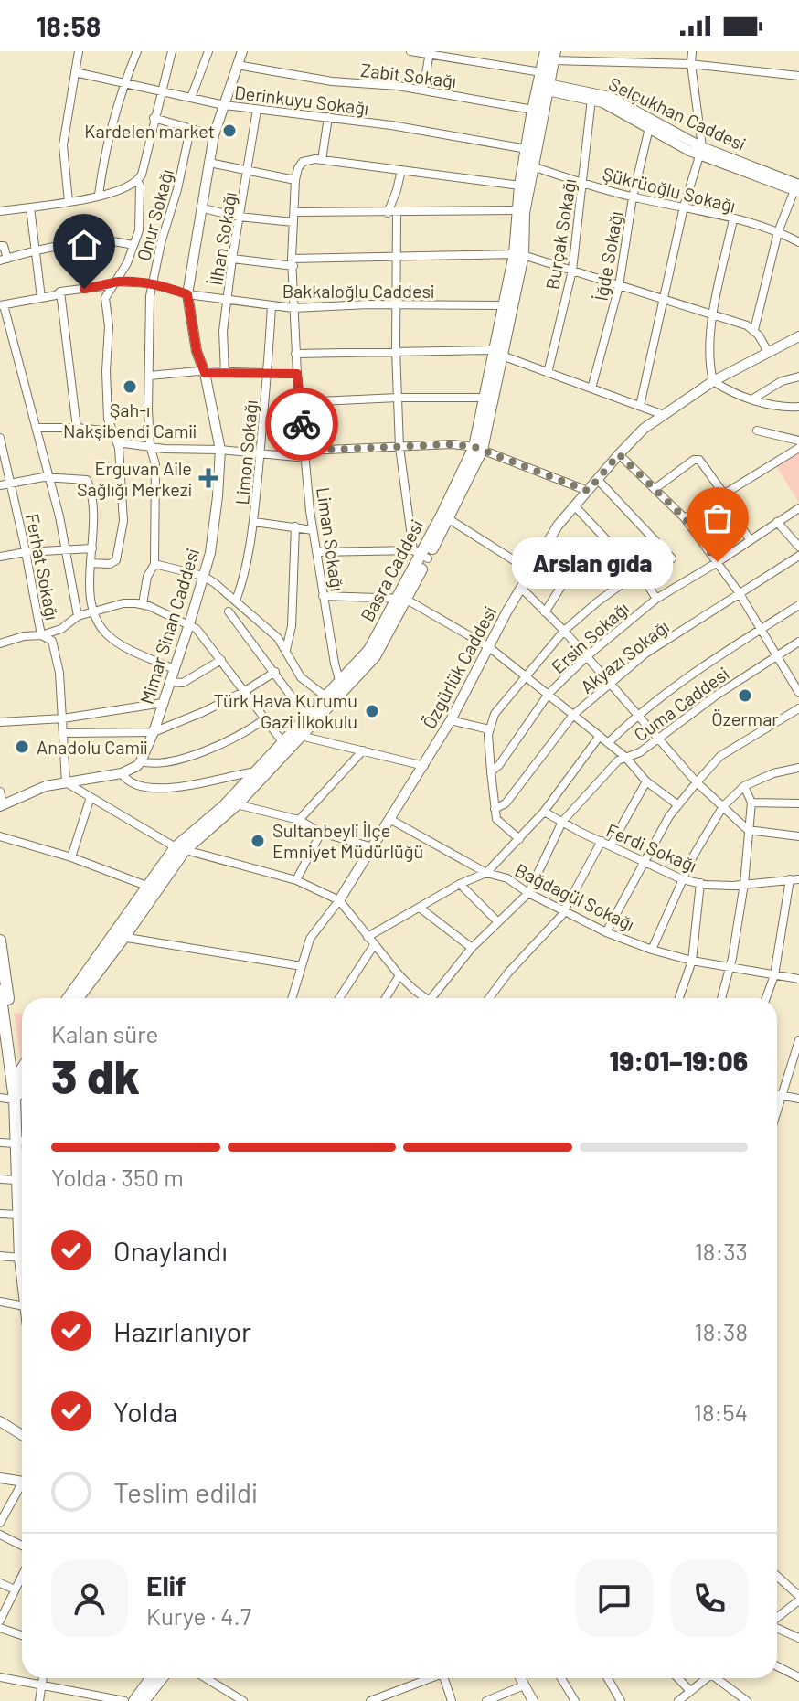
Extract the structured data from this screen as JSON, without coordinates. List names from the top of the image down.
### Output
{
  "streets": {
    "main road": ["Basra Caddesi"],
    "street": [
      "Zabit Sokağı",
      "Derinkuyu Sokağı",
      "Selçukhan Caddesi",
      "Şükrüoğlu Sokağı",
      "Onur Sokağı",
      "Burçak Sokağı",
      "İlhan Sokağı",
      "İğde Sokağı",
      "Bakkaloğlu Caddesi",
      "Limon Sokağı",
      "Liman Sokağı",
      "Ferhat Sokağı",
      "Mimar Sinan Caddesi",
      "Ersin Sokağı",
      "Akyazı Sokağı",
      "Özgürlük Caddesi",
      "Cuma Caddesi",
      "Ferdi Sokağı",
      "Bağdagül Sokağı"
    ]
  },
  "crossings": [
    ["Zabit Sokağı", "Basra Caddesi"],
    ["Zabit Sokağı", "Mimar Sinan Caddesi"],
    ["Derinkuyu Sokağı", "İlhan Sokağı"],
    ["Derinkuyu Sokağı", "Basra Caddesi"],
    ["Derinkuyu Sokağı", "Mimar Sinan Caddesi"],
    ["Selçukhan Caddesi", "Burçak Sokağı"],
    ["Selçukhan Caddesi", "İğde Sokağı"],
    ["Selçukhan Caddesi", "Basra Caddesi"],
    ["Şükrüoğlu Sokağı", "Burçak Sokağı"],
    ["Şükrüoğlu Sokağı", "İğde Sokağı"],
    ["Şükrüoğlu Sokağı", "Basra Caddesi"],
    ["Onur Sokağı", "Bakkaloğlu Caddesi"],
    ["İlhan Sokağı", "Bakkaloğlu Caddesi"],
    ["Bakkaloğlu Caddesi", "Limon Sokağı"],
    ["Bakkaloğlu Caddesi", "Liman Sokağı"],
    ["Bakkaloğlu Caddesi", "Basra Caddesi"],
    ["Bakkaloğlu Caddesi", "Mimar Sinan Caddesi"],
    ["Liman Sokağı", "Basra Caddesi"],
    ["Özgürlük Caddesi", "Bağdagül Sokağı"],
    ["Cuma Caddesi", "Ferdi Sokağı"],
    ["Cuma Caddesi", "Bağdagül Sokağı"]
  ],
  "places": {
    "other": [
      "Kardelen market",
      "Şah-ı Nakşibendi Camii",
      "Arslan gıda",
      "Özermar",
      "Türk Hava Kurumu Gazi İlkokulu",
      "Anadolu Camii",
      "Sultanbeyli İlçe Emniyet Müdürlüğü"
    ],
    "health": ["Erguvan Aile Sağlığı Merkezi"]
  },
  "page": {
    "status": "18:58",
    "bubble": "Arslan gıda",
    "heading": ["3 dk", "Kalan süre", "19:01–19:06"],
    "panel": ["Elif", "Kurye · 4.7"],
    "bar": "Yolda · 350 m",
    "list": [
      ["Onaylandı", "18:33"],
      ["Hazırlanıyor", "18:38"],
      ["Yolda", "18:54"],
      "Teslim edildi"
    ]
  }
}
